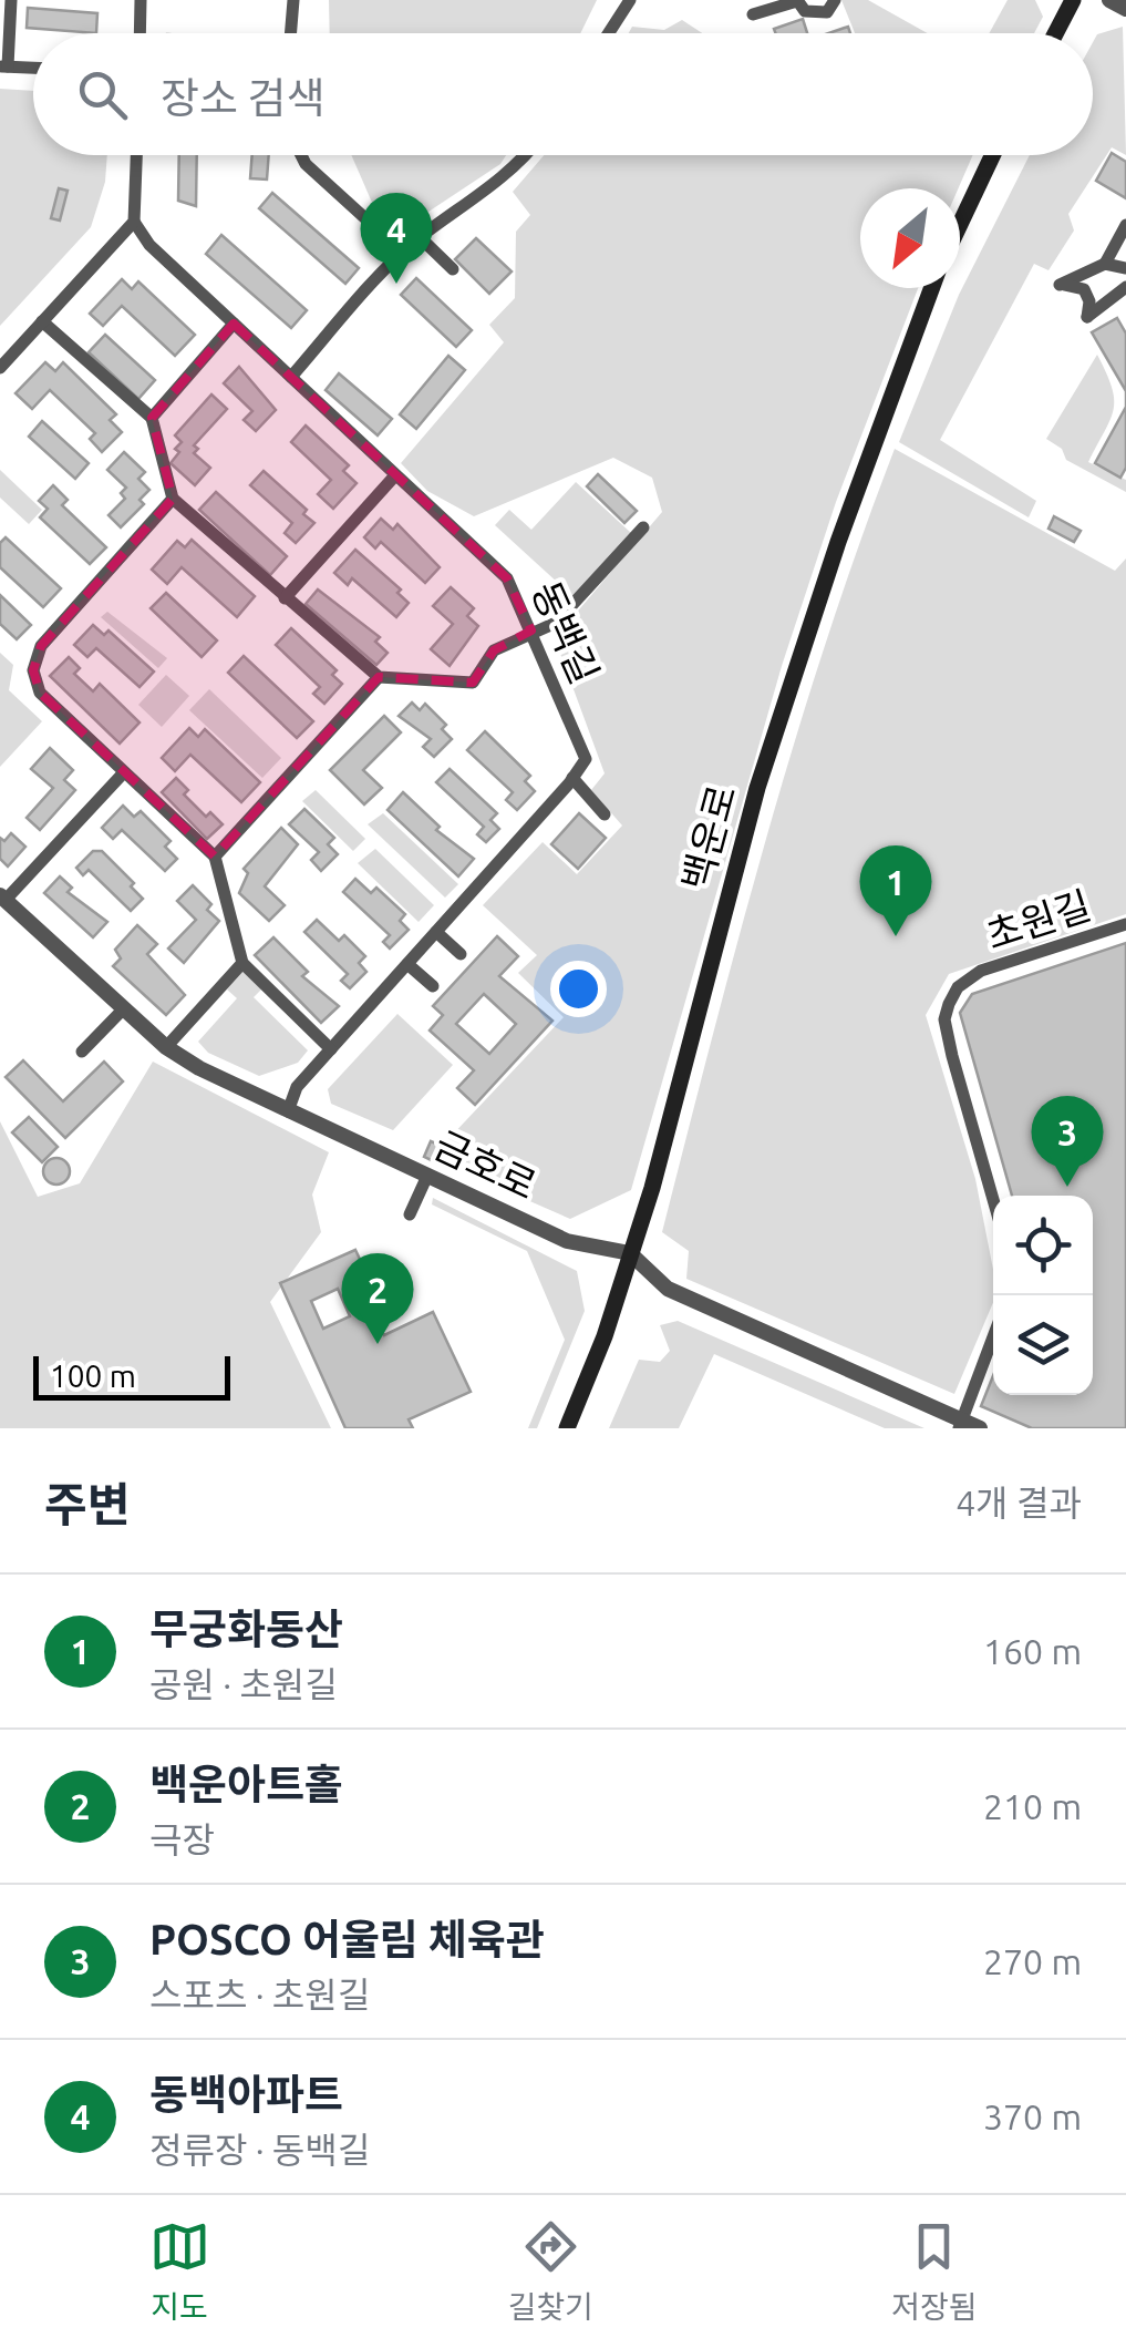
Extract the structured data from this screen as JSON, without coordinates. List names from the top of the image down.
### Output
{
  "streets": {
    "main road": ["백운로"],
    "street": ["동백길", "초원길", "금호로"]
  },
  "crossings": [
    ["백운로", "금호로"]
  ],
  "scale_bar": "100 m",
  "north": "bottom left",
  "page": {
    "search": "장소 검색",
    "pins": [
      "4",
      "1",
      "3",
      "2"
    ],
    "scale": "100 m",
    "heading": ["주변", "4개 결과"],
    "list": [
      {
        "mark": "1",
        "name": "무궁화동산",
        "note": "공원 · 초원길",
        "value": "160 m"
      },
      {
        "mark": "2",
        "name": "백운아트홀",
        "note": "극장",
        "value": "210 m"
      },
      {
        "mark": "3",
        "name": "POSCO 어울림 체육관",
        "note": "스포츠 · 초원길",
        "value": "270 m"
      },
      {
        "mark": "4",
        "name": "동백아파트",
        "note": "정류장 · 동백길",
        "value": "370 m"
      }
    ],
    "nav": ["지도", "길찾기", "저장됨"]
  }
}
